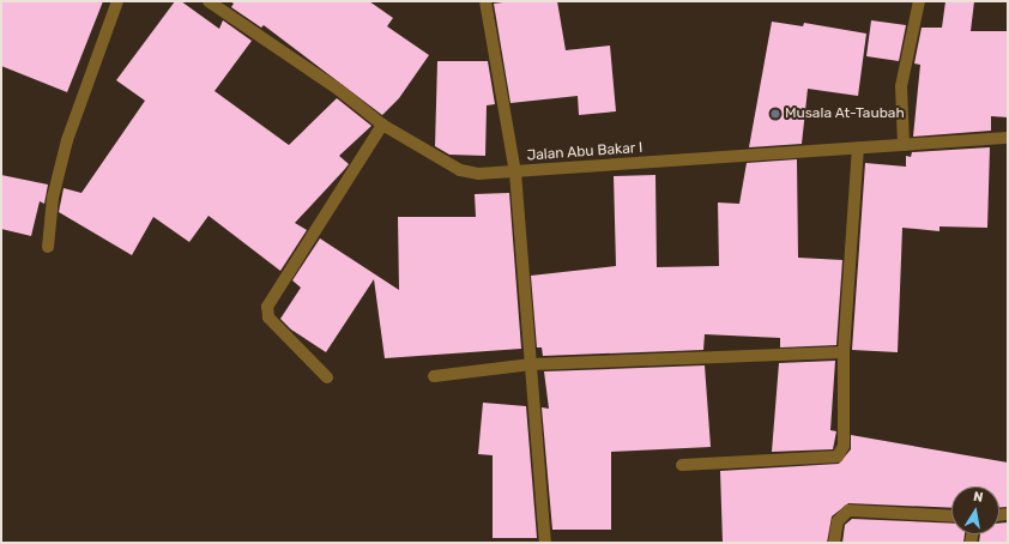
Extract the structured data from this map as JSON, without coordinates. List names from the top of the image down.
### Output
{
  "streets": {
    "street": ["Jalan Abu Bakar I"]
  },
  "places": ["Musala At-Taubah"],
  "north": "top"
}
